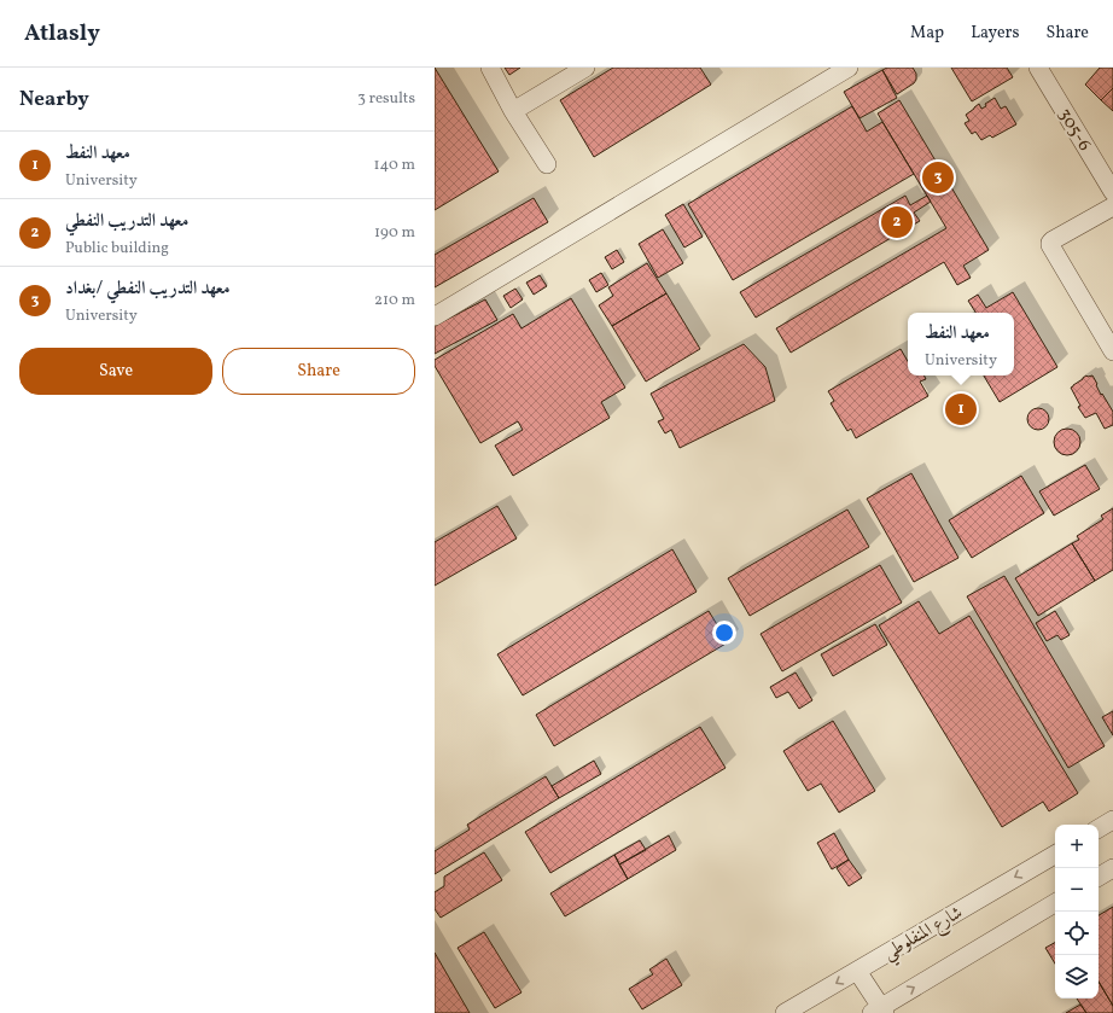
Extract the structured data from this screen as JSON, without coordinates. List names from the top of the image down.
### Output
{
  "streets": {
    "street": ["305-6", "شارع المنفلوطي"]
  },
  "page": {
    "header": "Atlasly",
    "nav": ["Map", "Layers", "Share"],
    "heading": ["Nearby", "3 results"],
    "list": [
      {
        "mark": "1",
        "name": "معهد النفط",
        "note": "University",
        "value": "140 m"
      },
      {
        "mark": "2",
        "name": "معهد التدريب النفطي",
        "note": "Public building",
        "value": "190 m"
      },
      {
        "mark": "3",
        "name": "معهد التدريب النفطي /بغداد",
        "note": "University",
        "value": "210 m"
      }
    ],
    "pins": ["3", "2", "1"],
    "popup": ["معهد النفط", "University"],
    "buttons": ["Save", "Share"],
    "map_buttons": ["+", "−"]
  }
}
